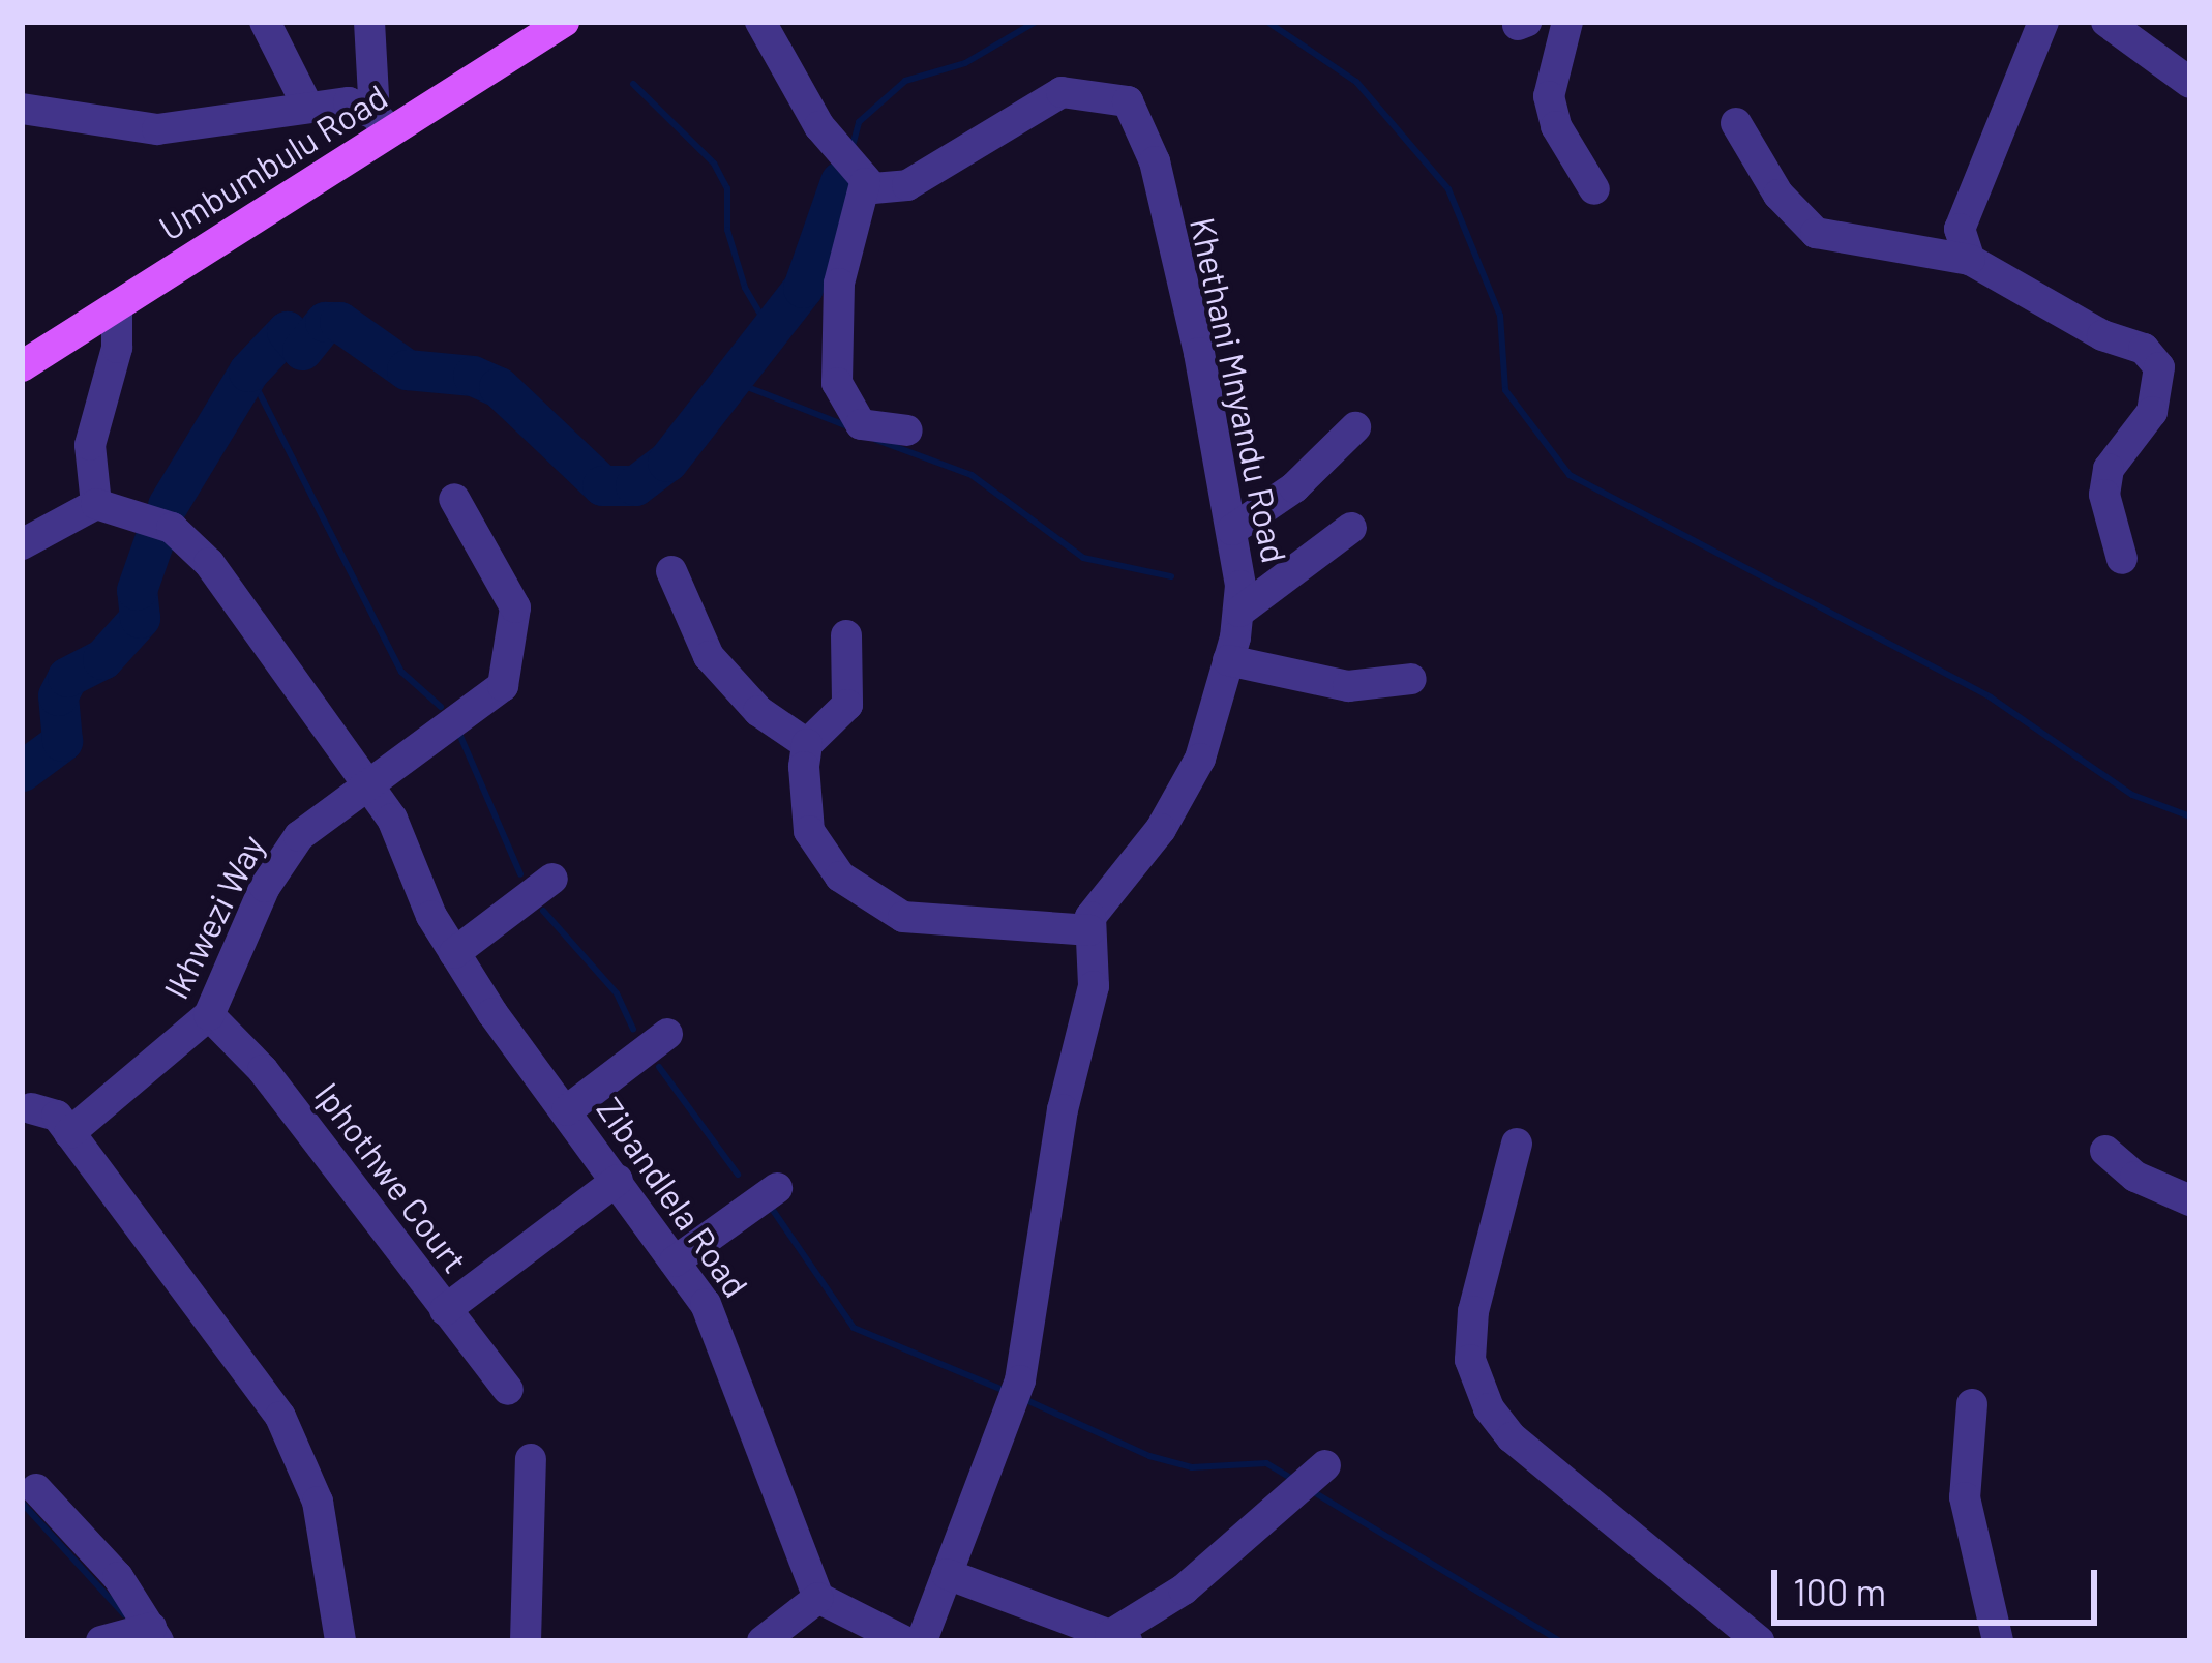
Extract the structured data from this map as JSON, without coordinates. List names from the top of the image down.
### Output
{
  "streets": {
    "main road": ["Umbumbulu Road"],
    "street": [
      "Khethani Mnyandu Road",
      "Ikhwezi Way",
      "Iphothwe Court",
      "Zibandlela Road"
    ]
  },
  "crossings": [
    ["Ikhwezi Way", "Iphothwe Court"],
    ["Ikhwezi Way", "Zibandlela Road"]
  ],
  "scale_bar": "100 m"
}
